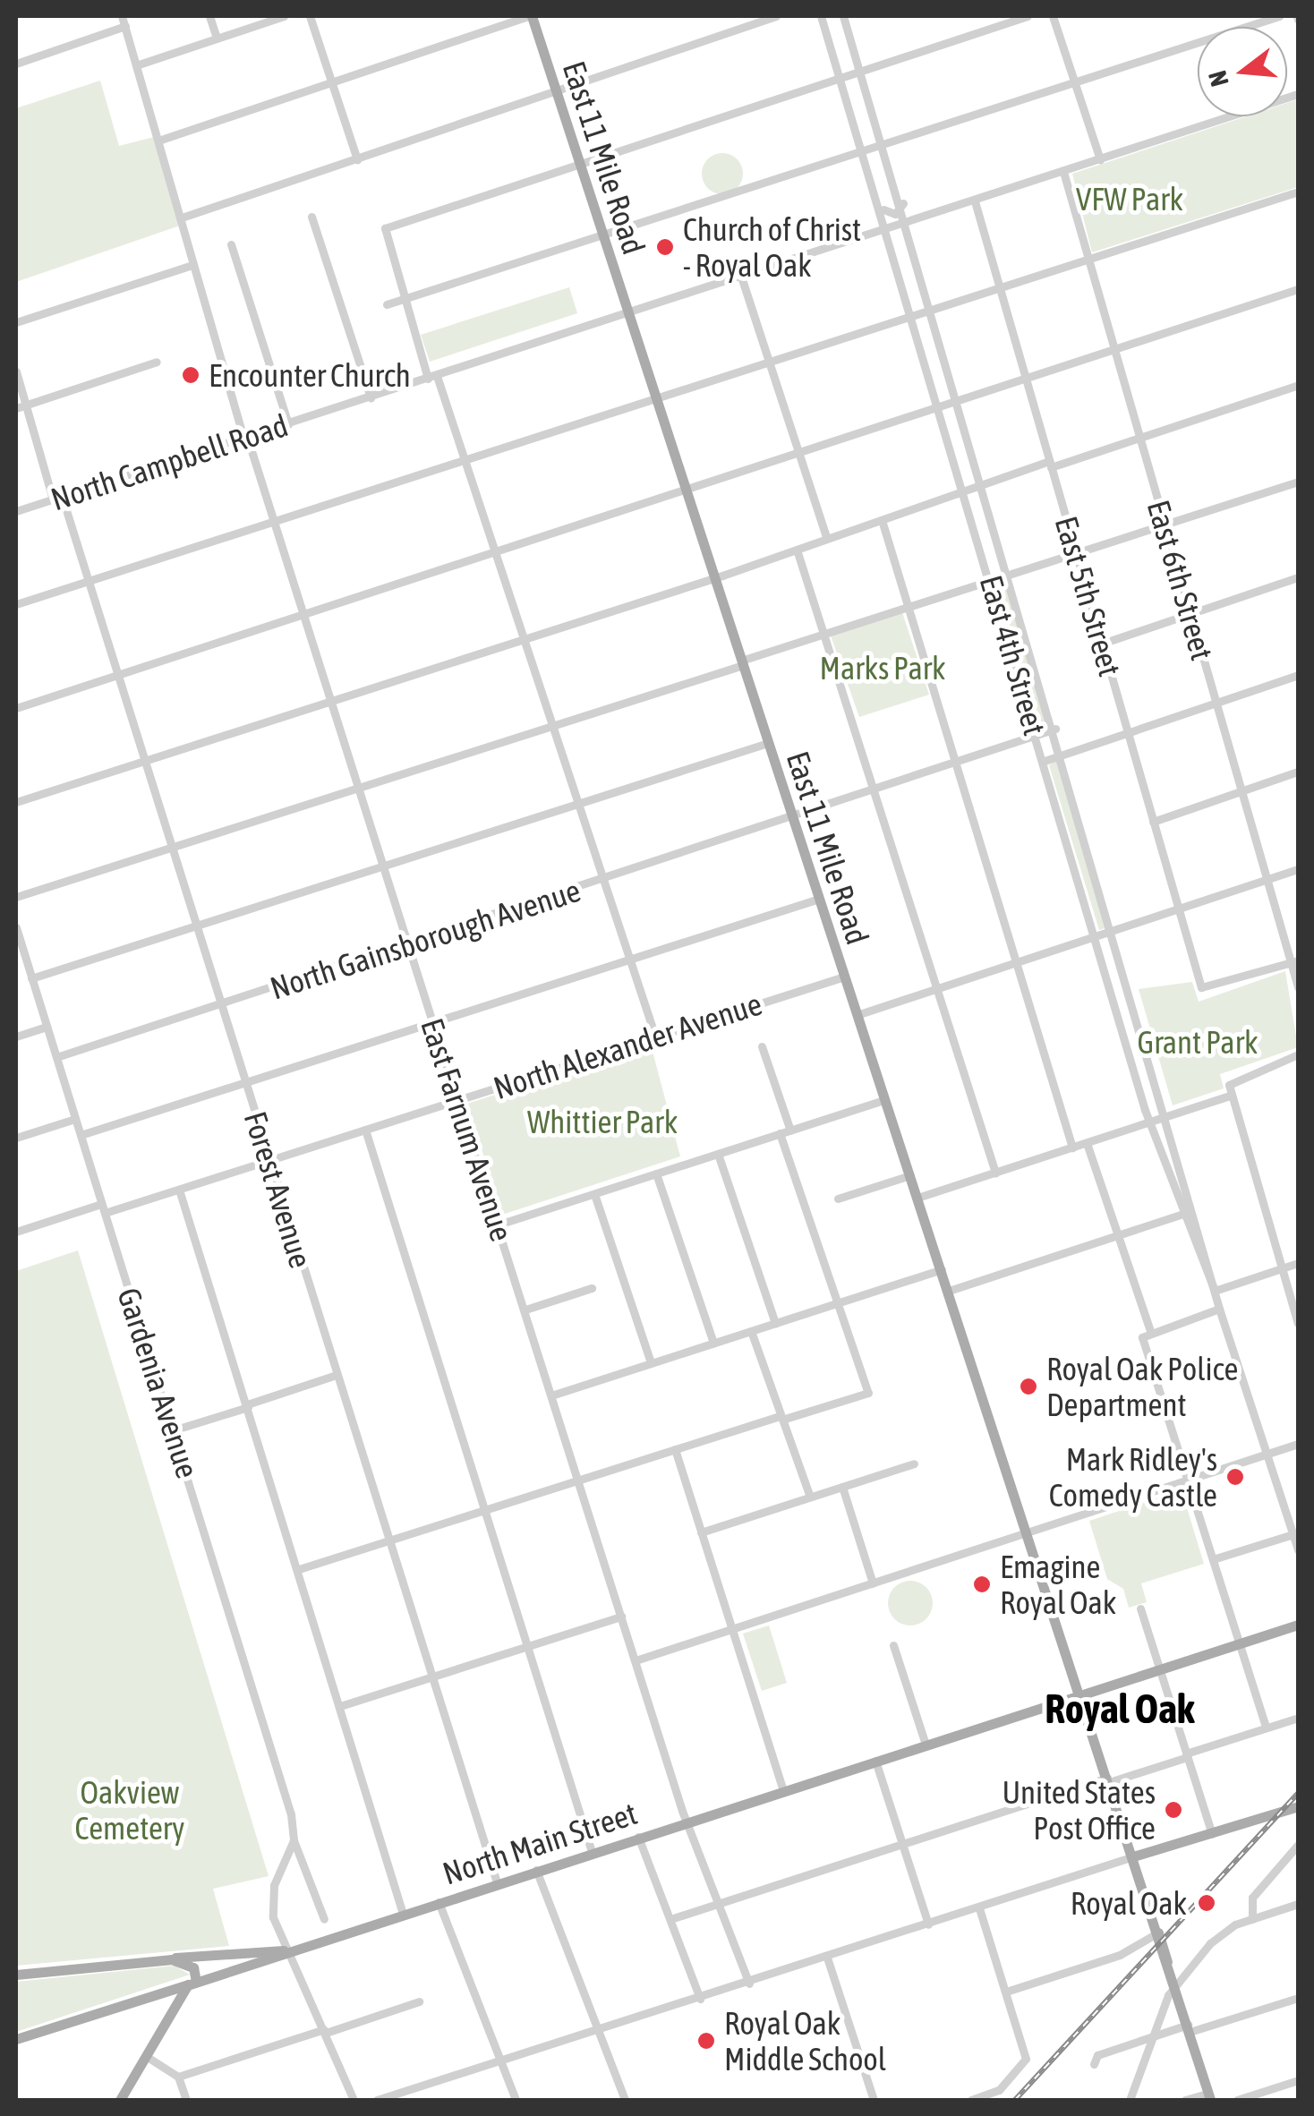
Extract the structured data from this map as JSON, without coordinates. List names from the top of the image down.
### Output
{
  "streets": {
    "main road": ["East 11 Mile Road", "North Main Street"],
    "street": [
      "North Campbell Road",
      "East 6th Street",
      "East 5th Street",
      "East 4th Street",
      "North Gainsborough Avenue",
      "North Alexander Avenue",
      "East Farnum Avenue",
      "Forest Avenue",
      "Gardenia Avenue"
    ]
  },
  "crossings": [
    ["East 11 Mile Road", "North Campbell Road"],
    ["East 11 Mile Road", "North Gainsborough Avenue"],
    ["East 11 Mile Road", "North Alexander Avenue"],
    ["East 11 Mile Road", "North Main Street"],
    ["North Campbell Road", "East 6th Street"],
    ["North Campbell Road", "East 5th Street"],
    ["North Campbell Road", "East 4th Street"],
    ["North Campbell Road", "East Farnum Avenue"],
    ["North Campbell Road", "Forest Avenue"],
    ["East 6th Street", "East 5th Street"],
    ["East 4th Street", "North Gainsborough Avenue"],
    ["North Gainsborough Avenue", "East Farnum Avenue"],
    ["North Gainsborough Avenue", "Forest Avenue"],
    ["North Gainsborough Avenue", "Gardenia Avenue"],
    ["North Alexander Avenue", "East Farnum Avenue"],
    ["North Alexander Avenue", "Forest Avenue"],
    ["North Alexander Avenue", "Gardenia Avenue"],
    ["East Farnum Avenue", "North Main Street"],
    ["Forest Avenue", "North Main Street"]
  ],
  "districts": ["Royal Oak"],
  "parks": [
    "VFW Park",
    "Marks Park",
    "Grant Park",
    "Whittier Park",
    "Oakview Cemetery"
  ],
  "places": [
    "Church of Christ - Royal Oak",
    "Encounter Church",
    "Royal Oak Police Department",
    "Mark Ridley's Comedy Castle",
    "Emagine Royal Oak",
    "United States Post Office",
    "Royal Oak",
    "Royal Oak Middle School"
  ],
  "north": "left"
}
